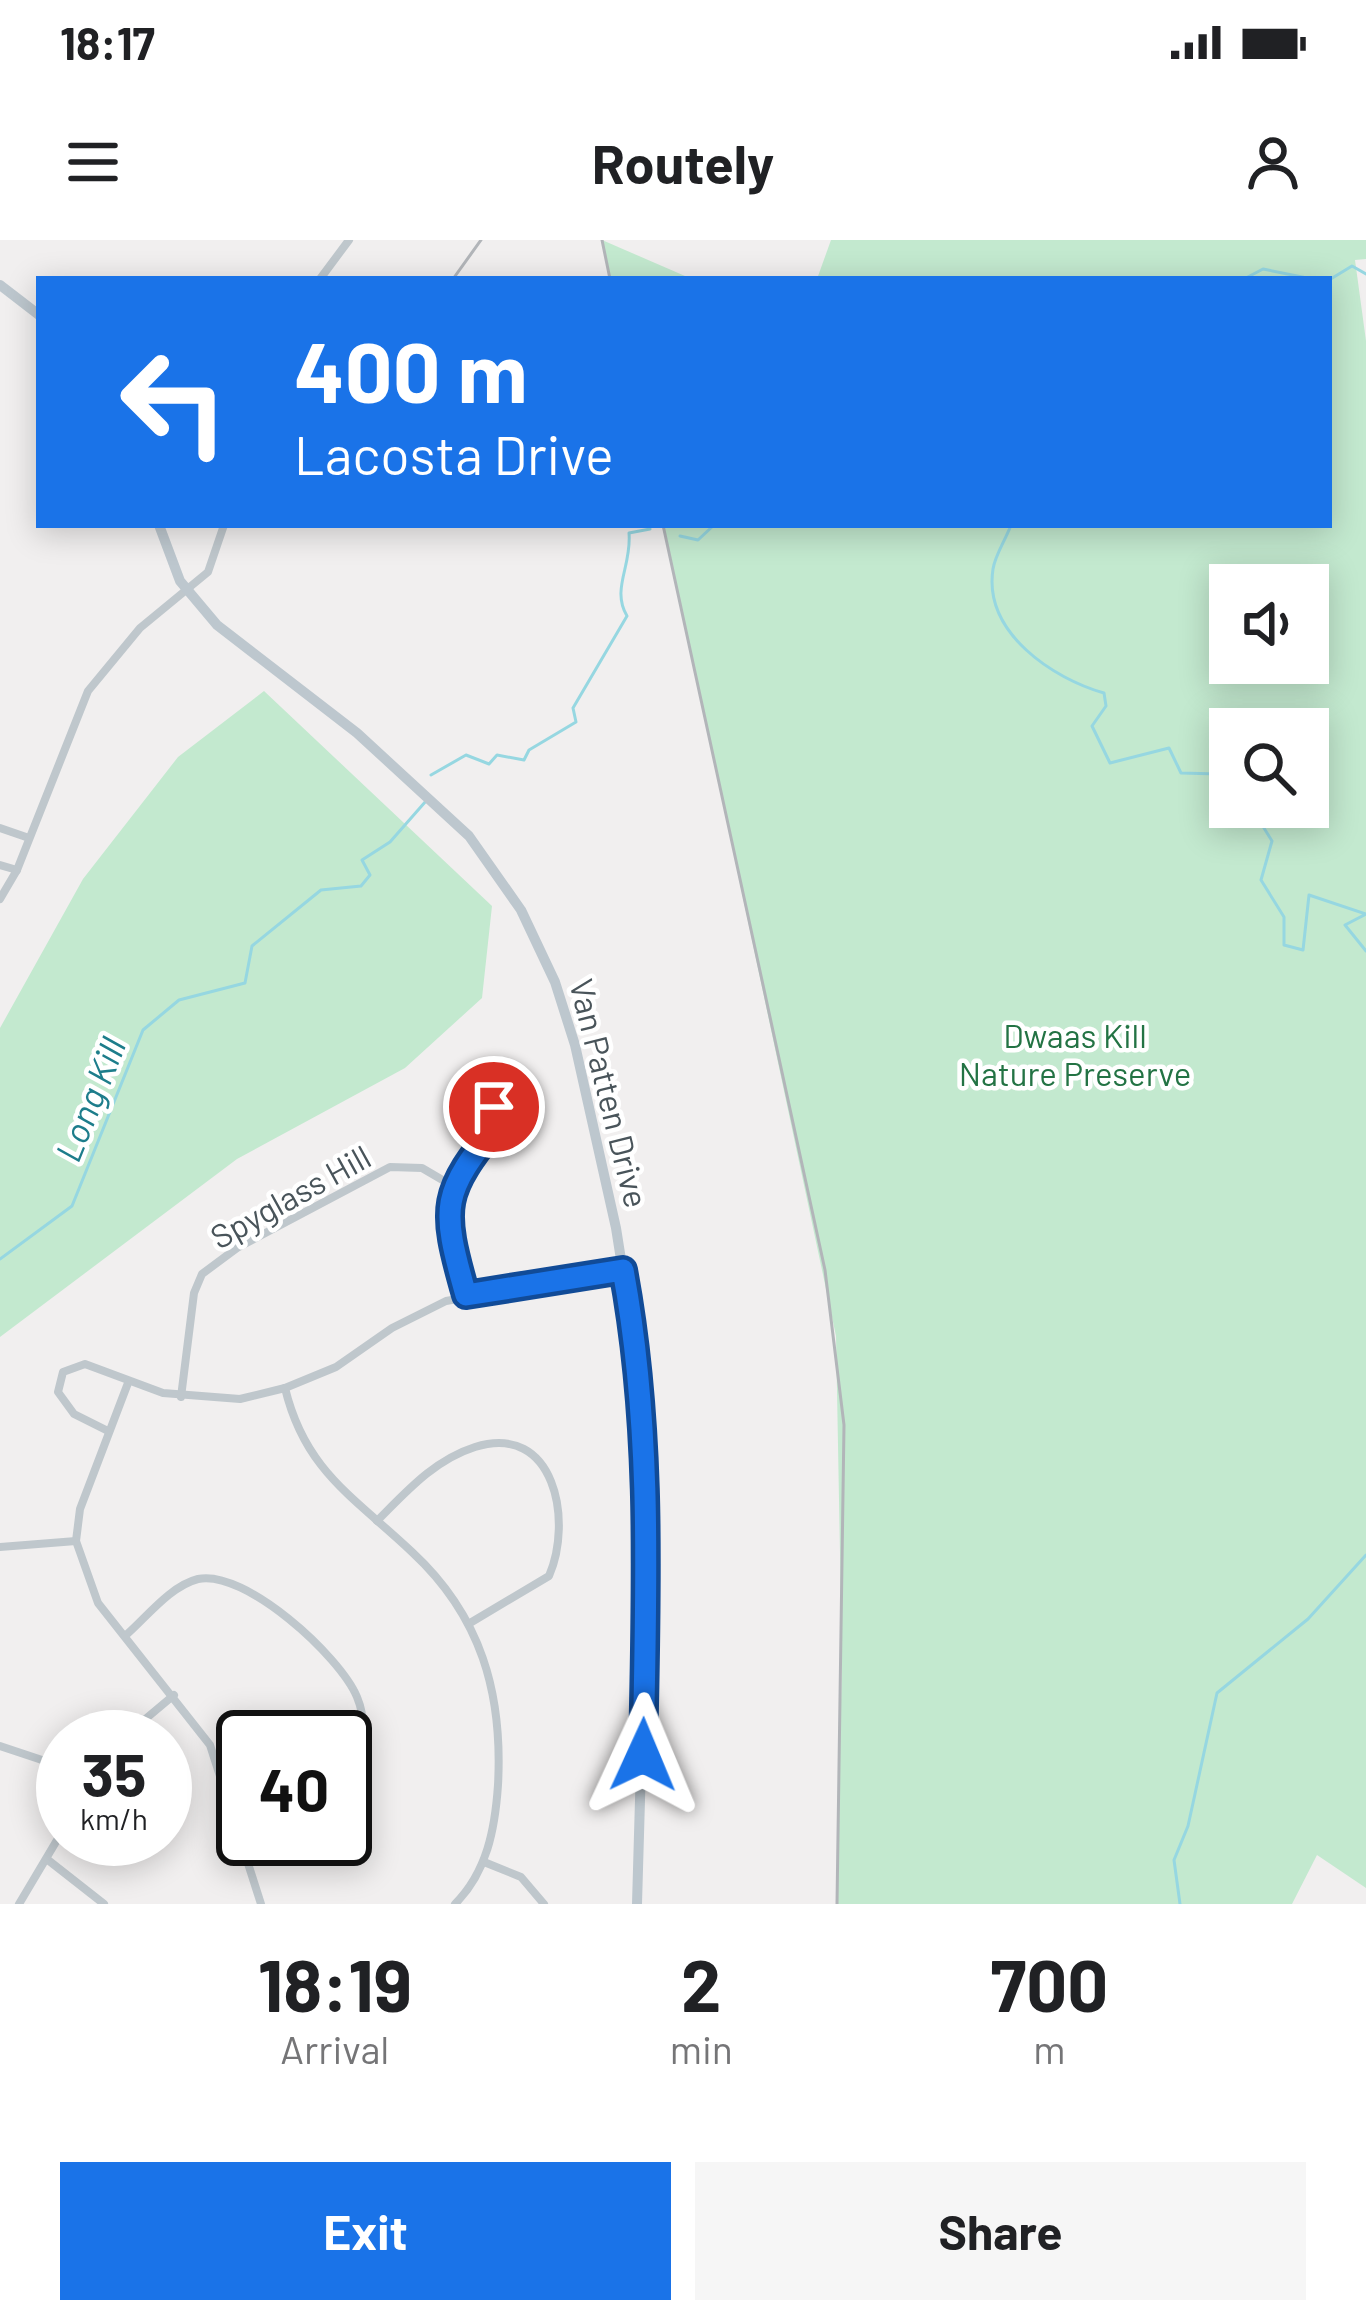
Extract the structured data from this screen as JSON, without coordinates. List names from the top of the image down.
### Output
{
  "streets": {
    "street": ["Van Patten Drive", "Spyglass Hill"]
  },
  "water": ["Long Kill"],
  "parks": ["Dwaas Kill Nature Preserve"],
  "page": {
    "status": "18:17",
    "header": "Routely",
    "turn": ["400 m", "Lacosta Drive"],
    "speed": "35 km/h",
    "limit": "40",
    "eta": [
      "18:19",
      "Arrival",
      "2",
      "min",
      "700",
      "m"
    ],
    "buttons": ["Exit", "Share"]
  }
}
